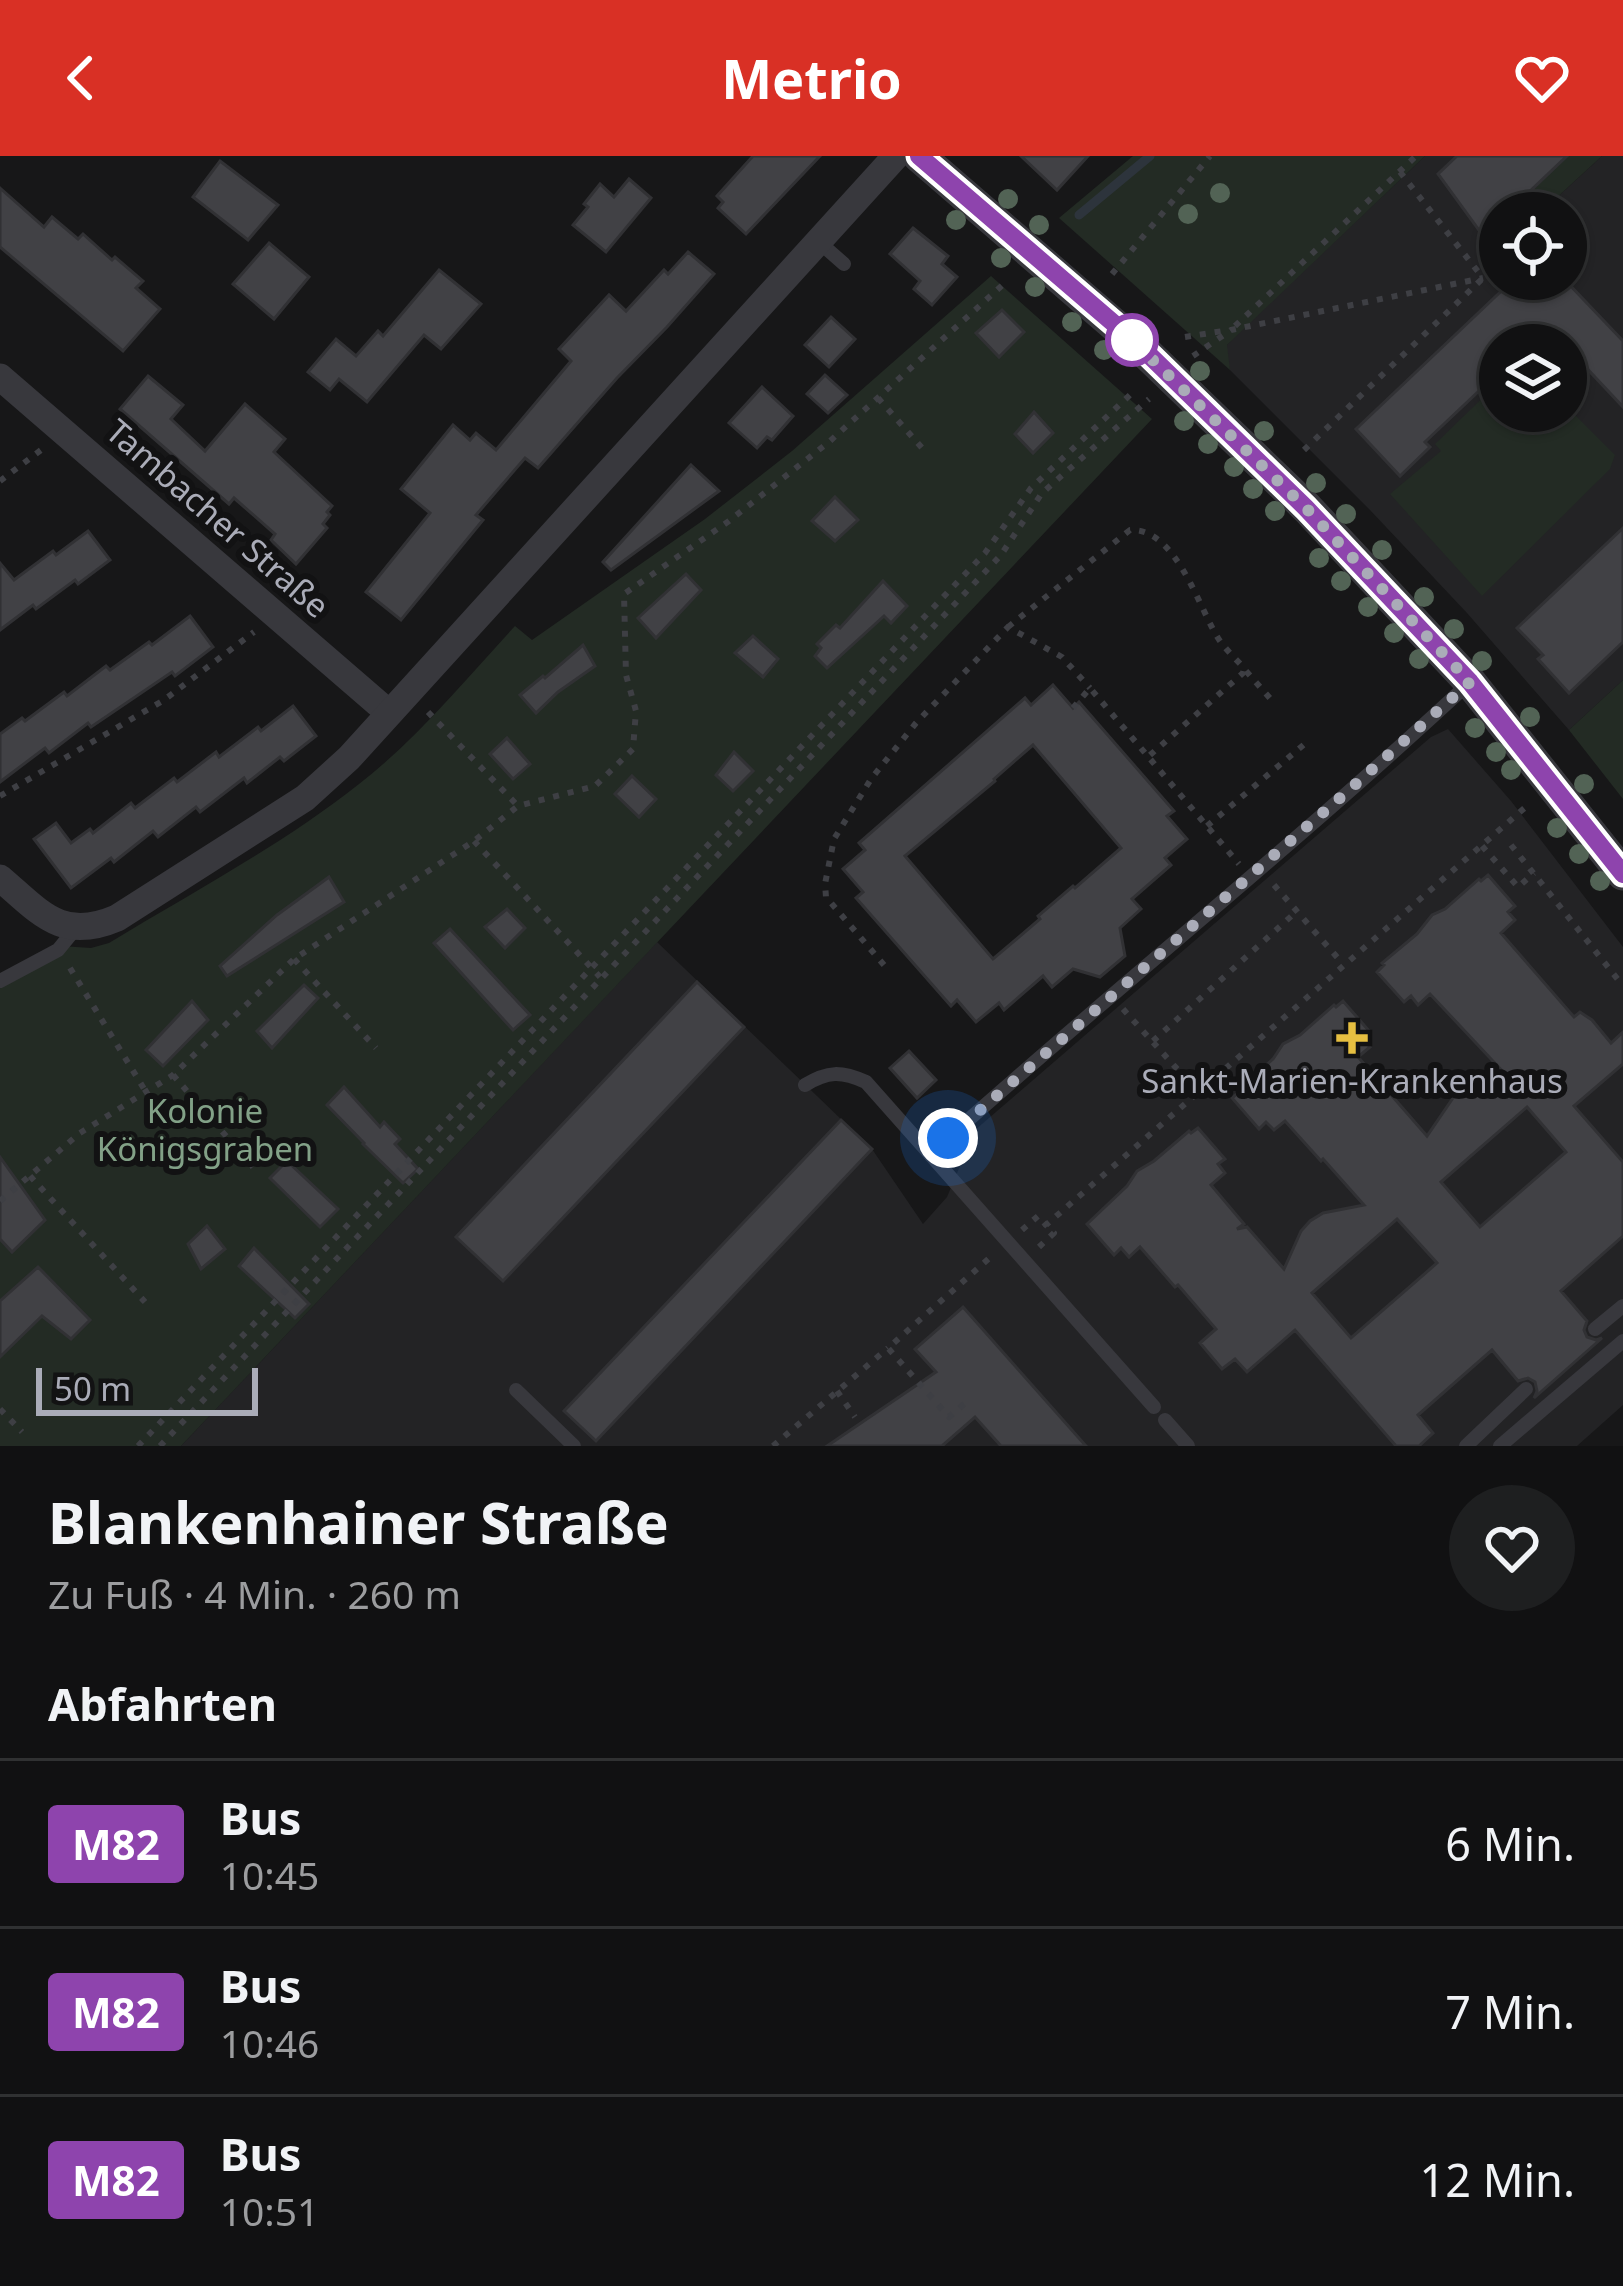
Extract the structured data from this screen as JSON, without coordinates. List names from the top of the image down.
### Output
{
  "streets": {
    "street": ["Tambacher Straße"]
  },
  "parks": ["Kolonie Königsgraben"],
  "places": {
    "health": ["Sankt-Marien-Krankenhaus"]
  },
  "lines": ["bus line M82"],
  "scale_bar": "50 m",
  "page": {
    "header": "Metrio",
    "scale": "50 m",
    "heading": [
      ["Blankenhainer Straße", "Zu Fuß · 4 Min. · 260 m"],
      "Abfahrten"
    ],
    "list": [
      {
        "mark": "M82",
        "name": "Bus",
        "note": "10:45",
        "value": "6 Min."
      },
      {
        "mark": "M82",
        "name": "Bus",
        "note": "10:46",
        "value": "7 Min."
      },
      {
        "mark": "M82",
        "name": "Bus",
        "note": "10:51",
        "value": "12 Min."
      }
    ]
  }
}
